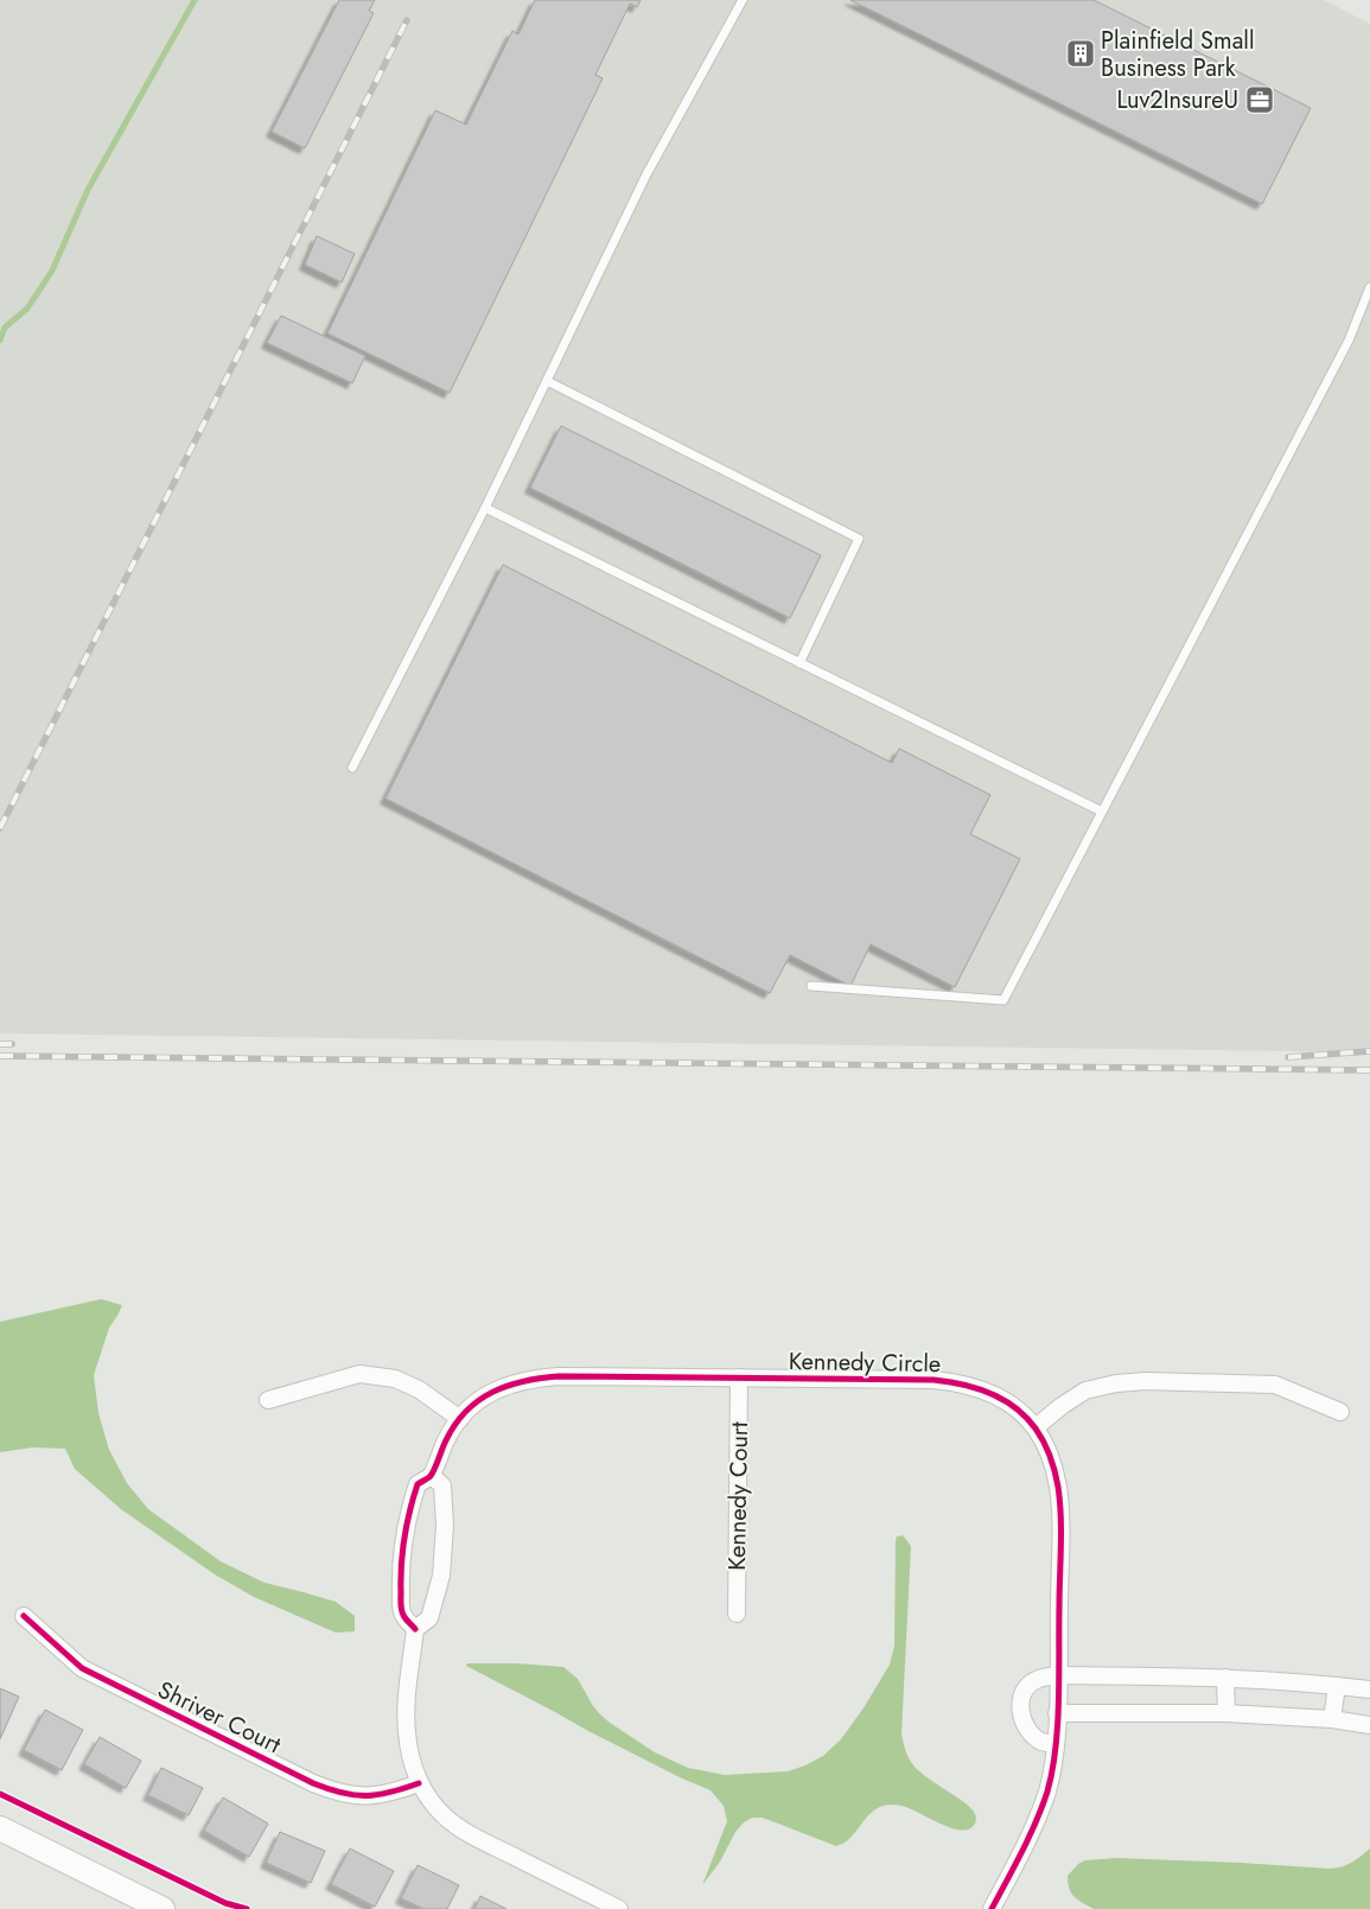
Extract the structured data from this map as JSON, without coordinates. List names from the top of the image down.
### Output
{
  "streets": {
    "street": ["Kennedy Circle", "Kennedy Court", "Shriver Court"]
  },
  "crossings": [
    ["Kennedy Circle", "Kennedy Court"]
  ],
  "places": {
    "building": ["Plainfield Small Business Park"],
    "office": ["Luv2InsureU"]
  }
}
